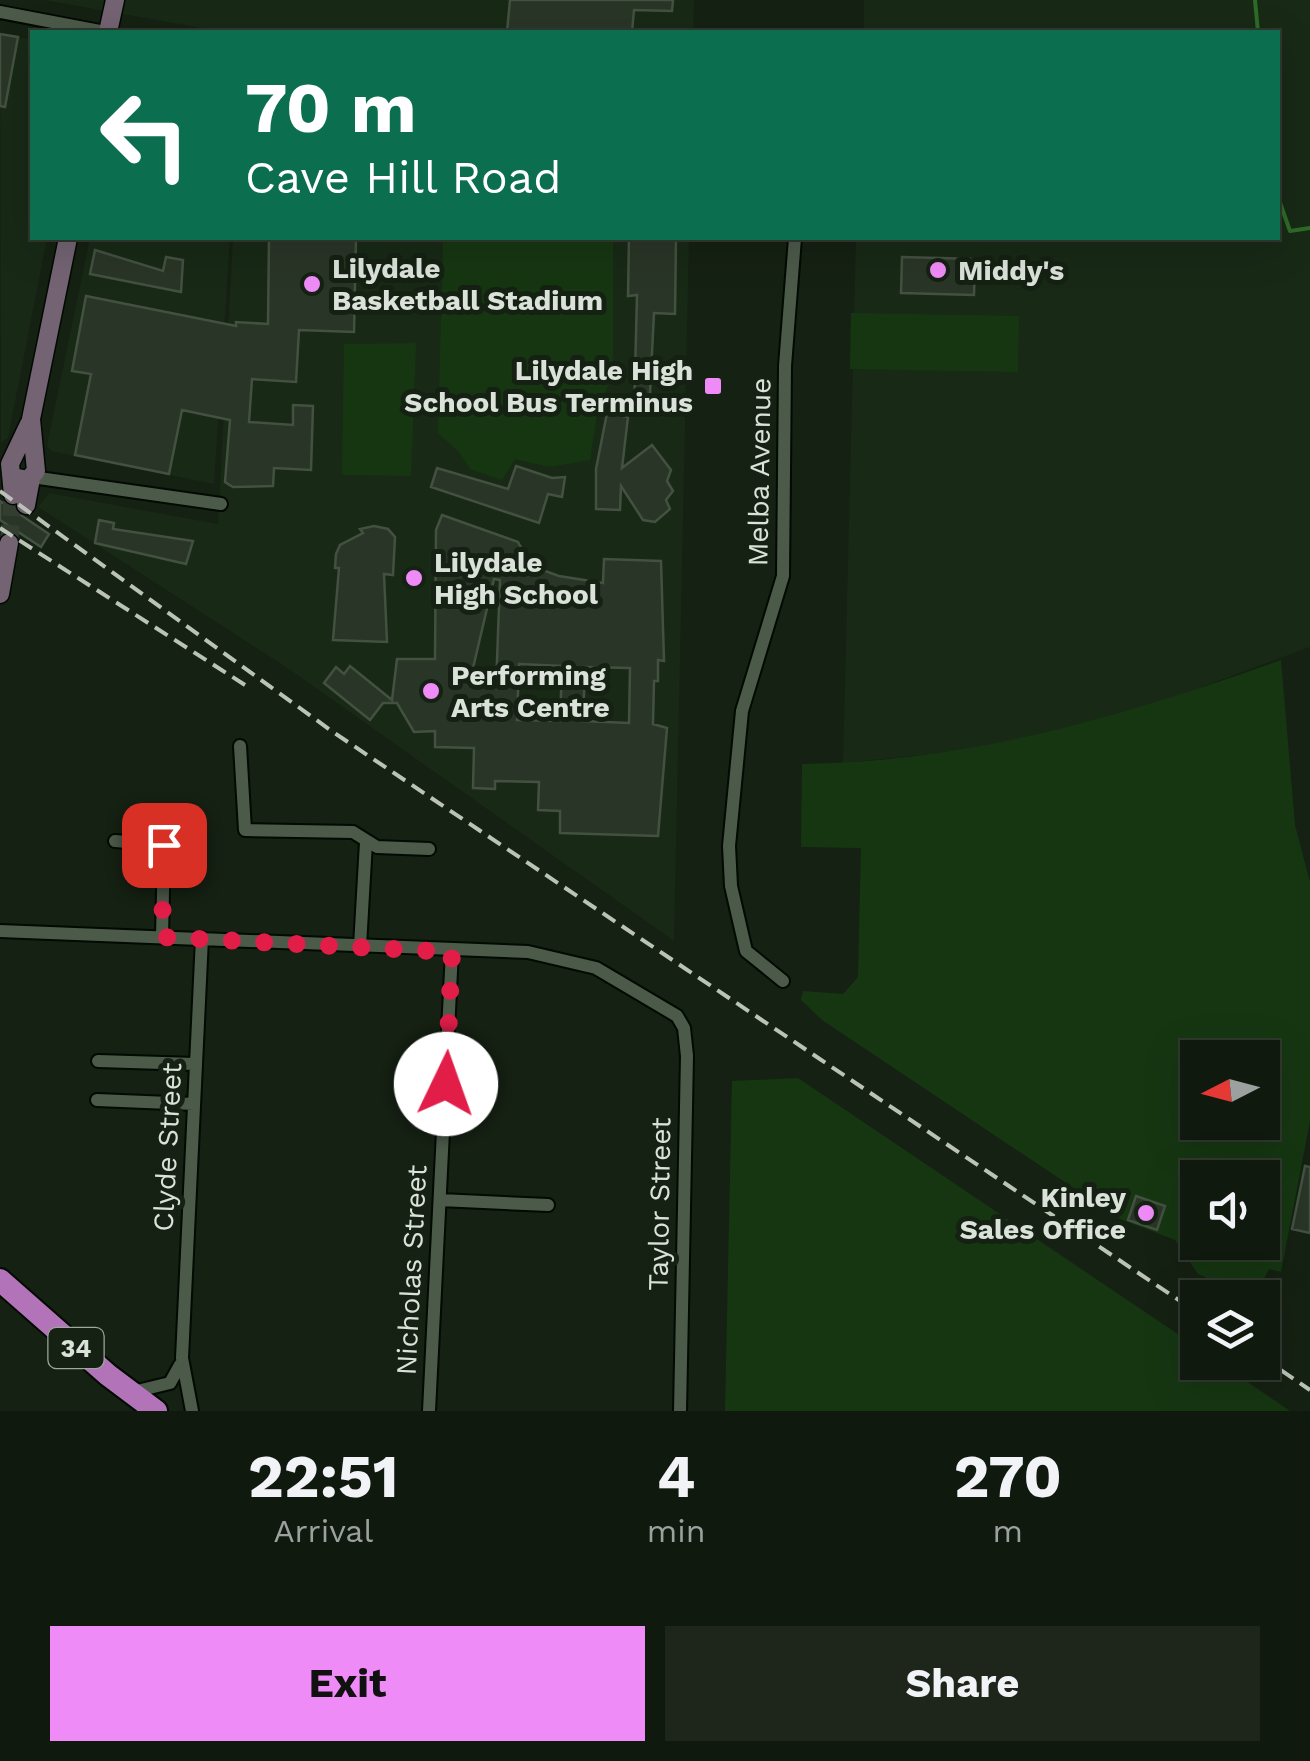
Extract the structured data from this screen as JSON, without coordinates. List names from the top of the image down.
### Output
{
  "streets": {
    "highway": ["34"],
    "street": [
      "Melba Avenue",
      "Clyde Street",
      "Taylor Street",
      "Nicholas Street"
    ]
  },
  "crossings": [
    ["Taylor Street", "Nicholas Street"]
  ],
  "places": {
    "other": [
      "Middy's",
      "Lilydale Basketball Stadium",
      "Lilydale High School",
      "Performing Arts Centre",
      "Kinley Sales Office"
    ],
    "transit": ["Lilydale High School Bus Terminus"]
  },
  "north": "left",
  "page": {
    "turn": ["70 m", "Cave Hill Road"],
    "eta": [
      "22:51",
      "Arrival",
      "4",
      "min",
      "270",
      "m"
    ],
    "buttons": ["Exit", "Share"]
  }
}
